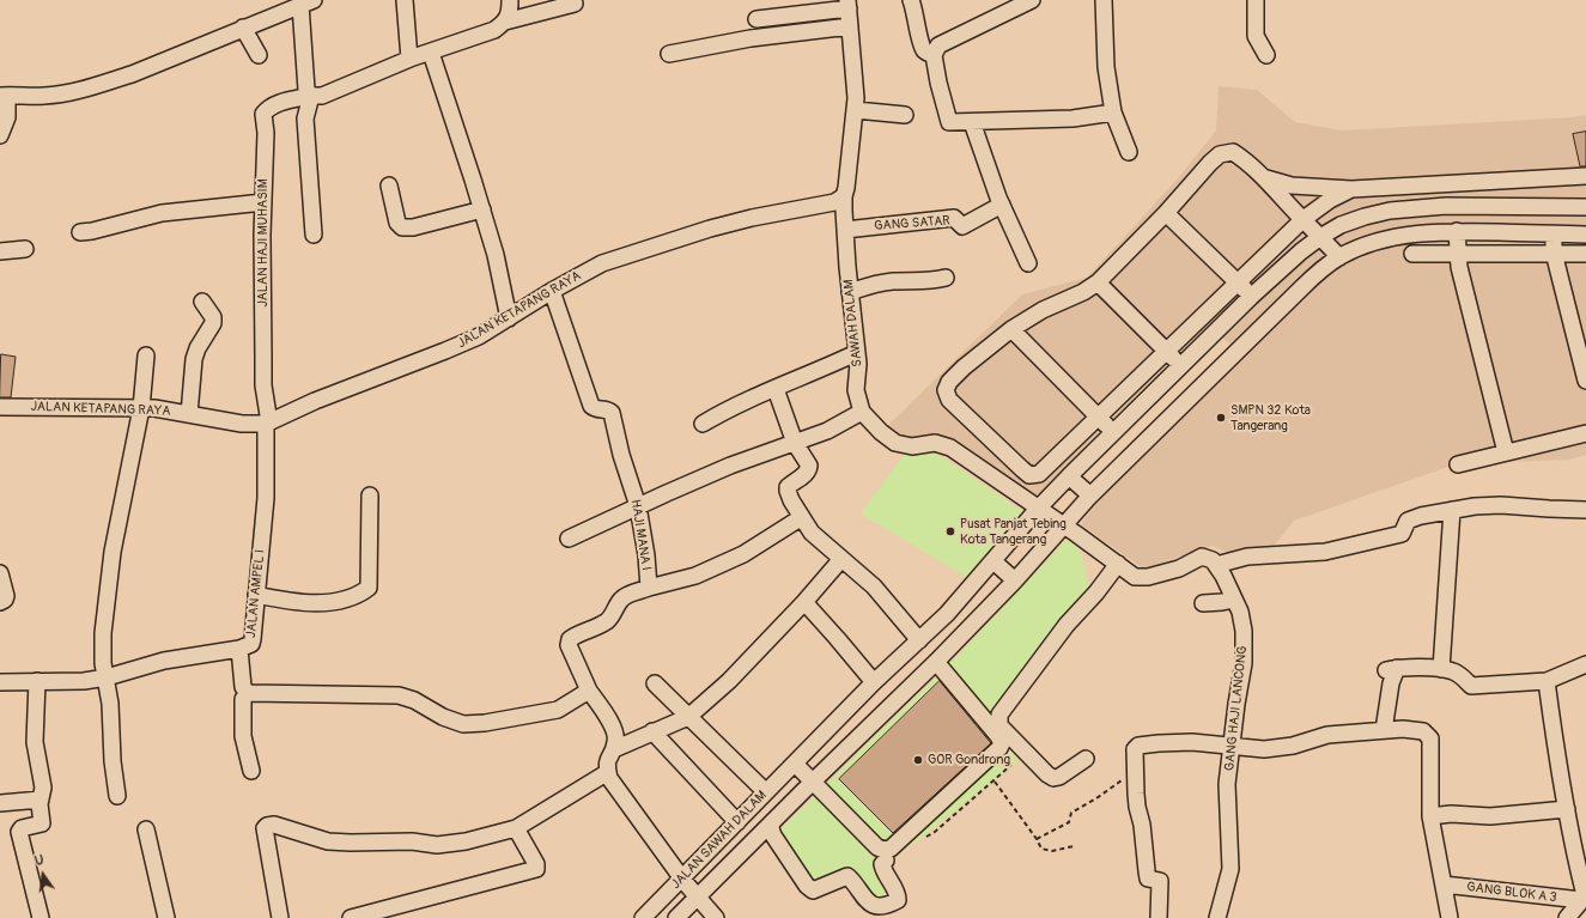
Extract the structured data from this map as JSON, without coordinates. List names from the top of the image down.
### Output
{
  "streets": {
    "street": [
      "GANG SATAR",
      "JALAN HAJI MUHASIM",
      "JALAN KETAPANG RAYA",
      "SAWAH DALAM",
      "HAJI MANA I",
      "JALAN AMPEL I",
      "GANG HAJI LANCONG",
      "JALAN SAWAH DALAM",
      "GANG BLOK A 3"
    ]
  },
  "crossings": [
    ["GANG SATAR", "SAWAH DALAM"],
    ["JALAN HAJI MUHASIM", "JALAN KETAPANG RAYA"],
    ["JALAN HAJI MUHASIM", "JALAN AMPEL I"],
    ["JALAN KETAPANG RAYA", "SAWAH DALAM"],
    ["JALAN KETAPANG RAYA", "HAJI MANA I"],
    ["JALAN KETAPANG RAYA", "JALAN AMPEL I"]
  ],
  "places": ["SMPN 32 Kota Tangerang", "Pusat Panjat Tebing Kota Tangerang", "GOR Gondrong"],
  "north": "top"
}
